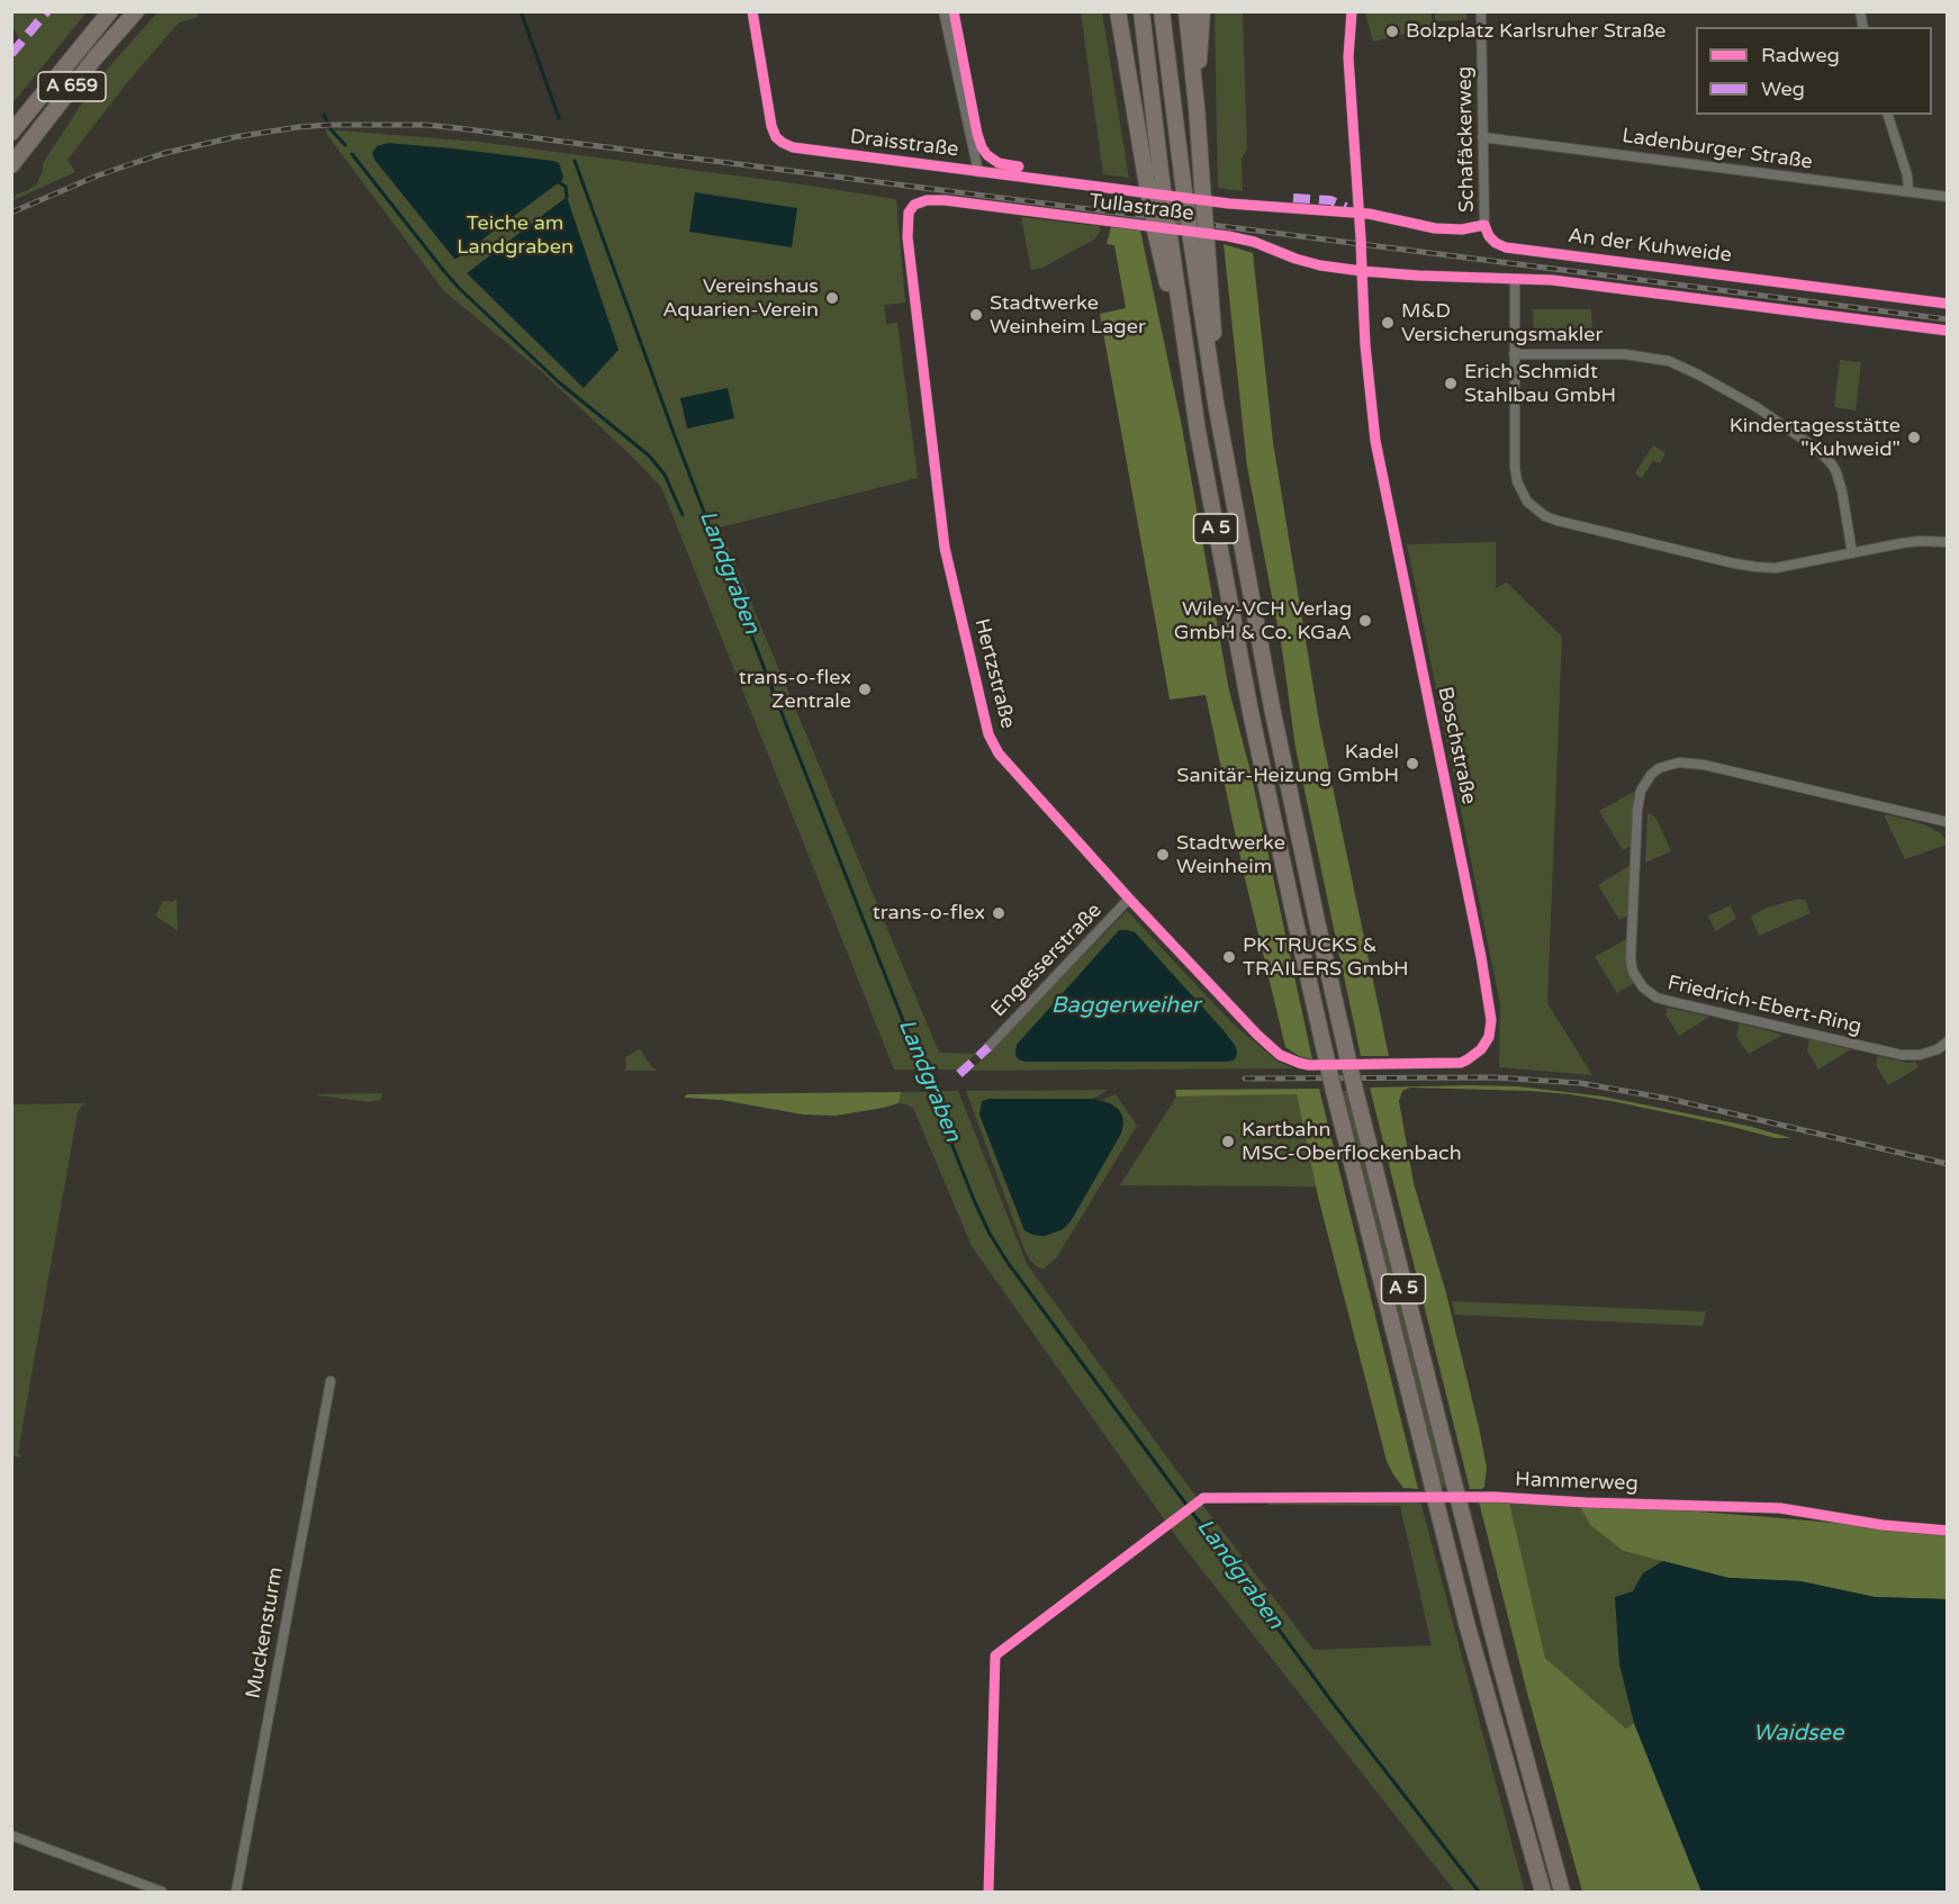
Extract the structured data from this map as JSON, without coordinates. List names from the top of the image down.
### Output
{
  "streets": {
    "highway": ["A 659", "A 5"],
    "street": [
      "Schafäckerweg",
      "Draisstraße",
      "Ladenburger Straße",
      "Tullastraße",
      "An der Kuhweide",
      "Hertzstraße",
      "Boschstraße",
      "Engesserstraße",
      "Friedrich-Ebert-Ring",
      "Hammerweg",
      "Muckensturm"
    ]
  },
  "crossings": [
    ["Schafäckerweg", "Ladenburger Straße"],
    ["Schafäckerweg", "An der Kuhweide"],
    ["Draisstraße", "Boschstraße"],
    ["Tullastraße", "Hertzstraße"],
    ["Tullastraße", "Boschstraße"],
    ["Hertzstraße", "Boschstraße"],
    ["Hertzstraße", "Engesserstraße"]
  ],
  "water": ["Landgraben", "Baggerweiher", "Waidsee"],
  "parks": ["Teiche am Landgraben"],
  "places": [
    "Bolzplatz Karlsruher Straße",
    "Vereinshaus Aquarien-Verein",
    "Stadtwerke Weinheim Lager",
    "M&D Versicherungsmakler",
    "Erich Schmidt Stahlbau GmbH",
    "Kindertagesstätte \"Kuhweid\"",
    "Wiley-VCH Verlag GmbH & Co. KGaA",
    "trans-o-flex Zentrale",
    "Kadel Sanitär-Heizung GmbH",
    "Stadtwerke Weinheim",
    "trans-o-flex",
    "PK TRUCKS & TRAILERS GmbH",
    "Kartbahn MSC-Oberflockenbach"
  ],
  "legend": ["Radweg", "Weg"]
}
